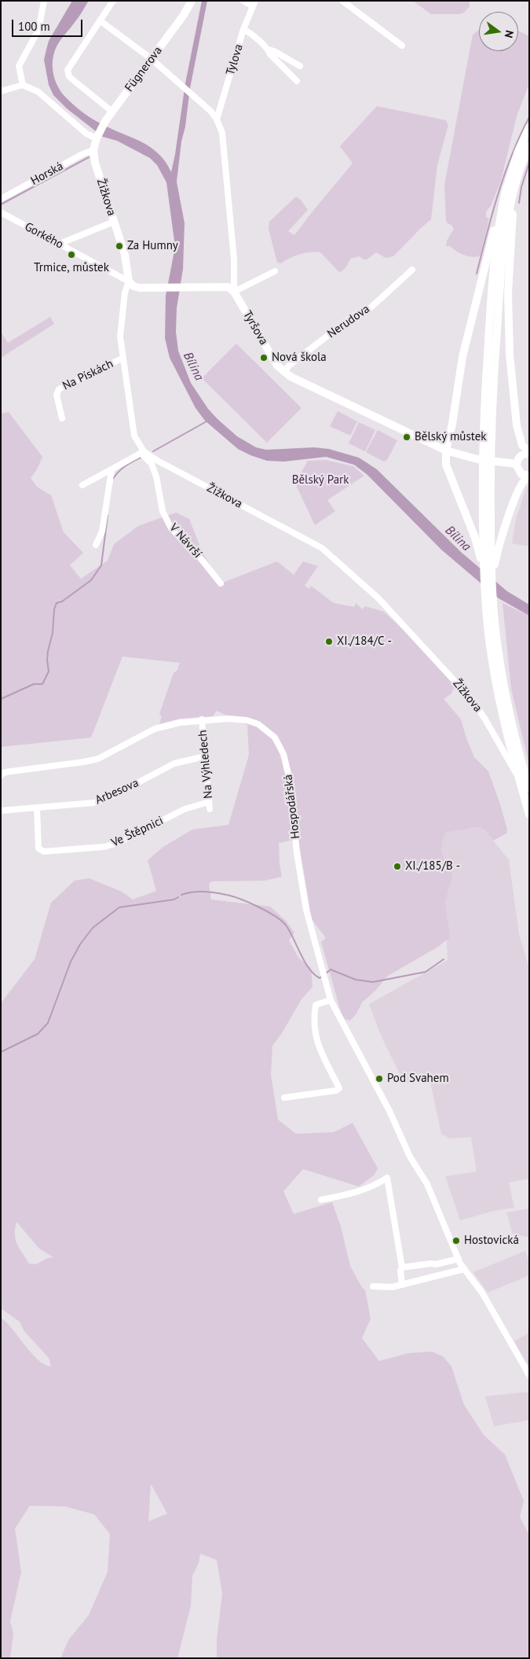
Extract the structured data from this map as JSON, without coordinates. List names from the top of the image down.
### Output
{
  "streets": {
    "main road": ["Fügnerova", "Žižkova", "Tyršova"],
    "street": [
      "Tylova",
      "Horská",
      "Gorkého",
      "Nerudova",
      "Na Pískách",
      "V Návrší",
      "Na Výhledech",
      "Arbesova",
      "Hospodářská",
      "Ve Štěpnici"
    ]
  },
  "crossings": [
    ["Fügnerova", "Žižkova"],
    ["Horská", "Žižkova"],
    ["Žižkova", "Gorkého"],
    ["Žižkova", "Na Pískách"],
    ["Žižkova", "V Návrší"],
    ["Nerudova", "Tyršova"],
    ["Na Výhledech", "Arbesova"],
    ["Na Výhledech", "Hospodářská"],
    ["Na Výhledech", "Ve Štěpnici"],
    ["Arbesova", "Ve Štěpnici"]
  ],
  "water": ["Bílina"],
  "parks": ["Bělský Park"],
  "places": [
    "Za Humny",
    "Trmice, můstek",
    "Nová škola",
    "Bělský můstek",
    "XI./184/C -",
    "XI./185/B -",
    "Pod Svahem",
    "Hostovická"
  ],
  "scale_bar": "100 m",
  "north": "right"
}
